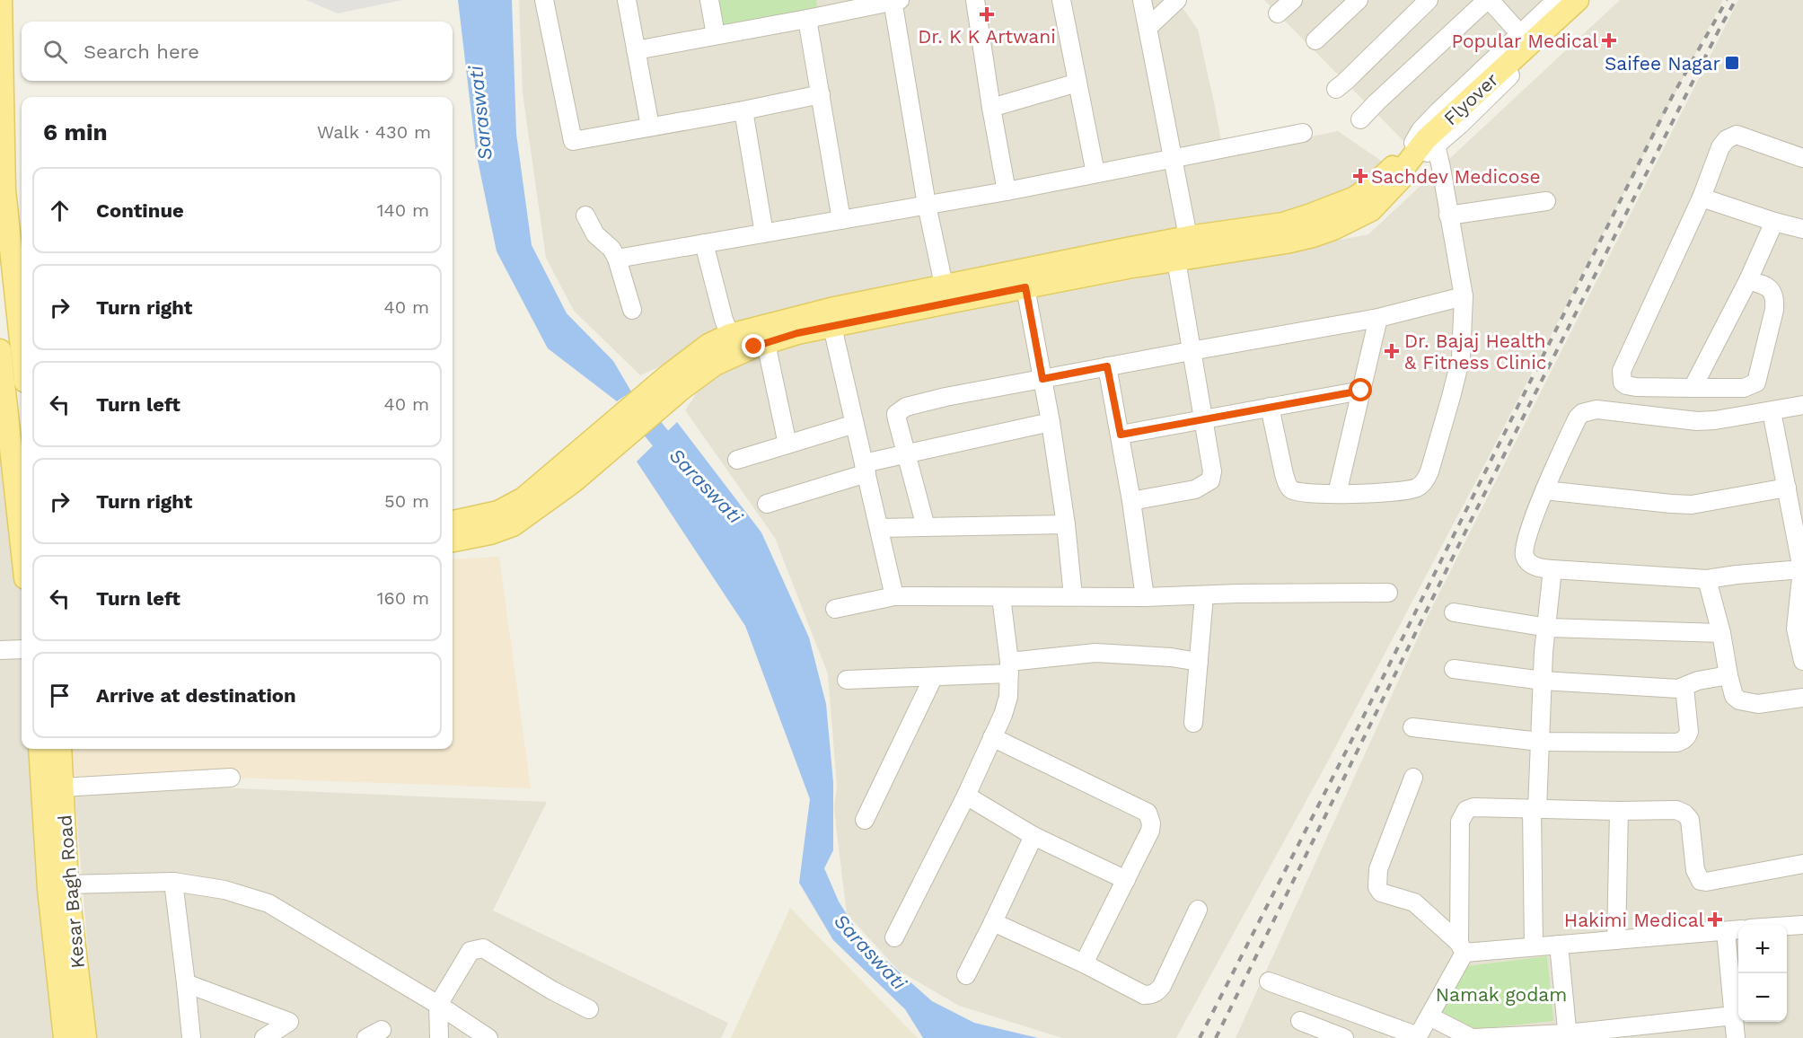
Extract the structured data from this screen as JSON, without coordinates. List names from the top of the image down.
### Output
{
  "streets": {
    "main road": ["Flyover", "Kesar Bagh Road"]
  },
  "water": ["Saraswati"],
  "parks": ["Namak godam"],
  "places": {
    "health": [
      "Dr. K K Artwani",
      "Popular Medical",
      "Sachdev Medicose",
      "Dr. Bajaj Health & Fitness Clinic",
      "Hakimi Medical"
    ],
    "transit": ["Saifee Nagar"]
  },
  "page": {
    "search": "Search here",
    "heading": ["6 min", "Walk · 430 m"],
    "list": [
      ["Continue", "140 m"],
      ["Turn right", "40 m"],
      ["Turn left", "40 m"],
      ["Turn right", "50 m"],
      ["Turn left", "160 m"],
      "Arrive at destination"
    ],
    "map_buttons": ["+", "−"]
  }
}
